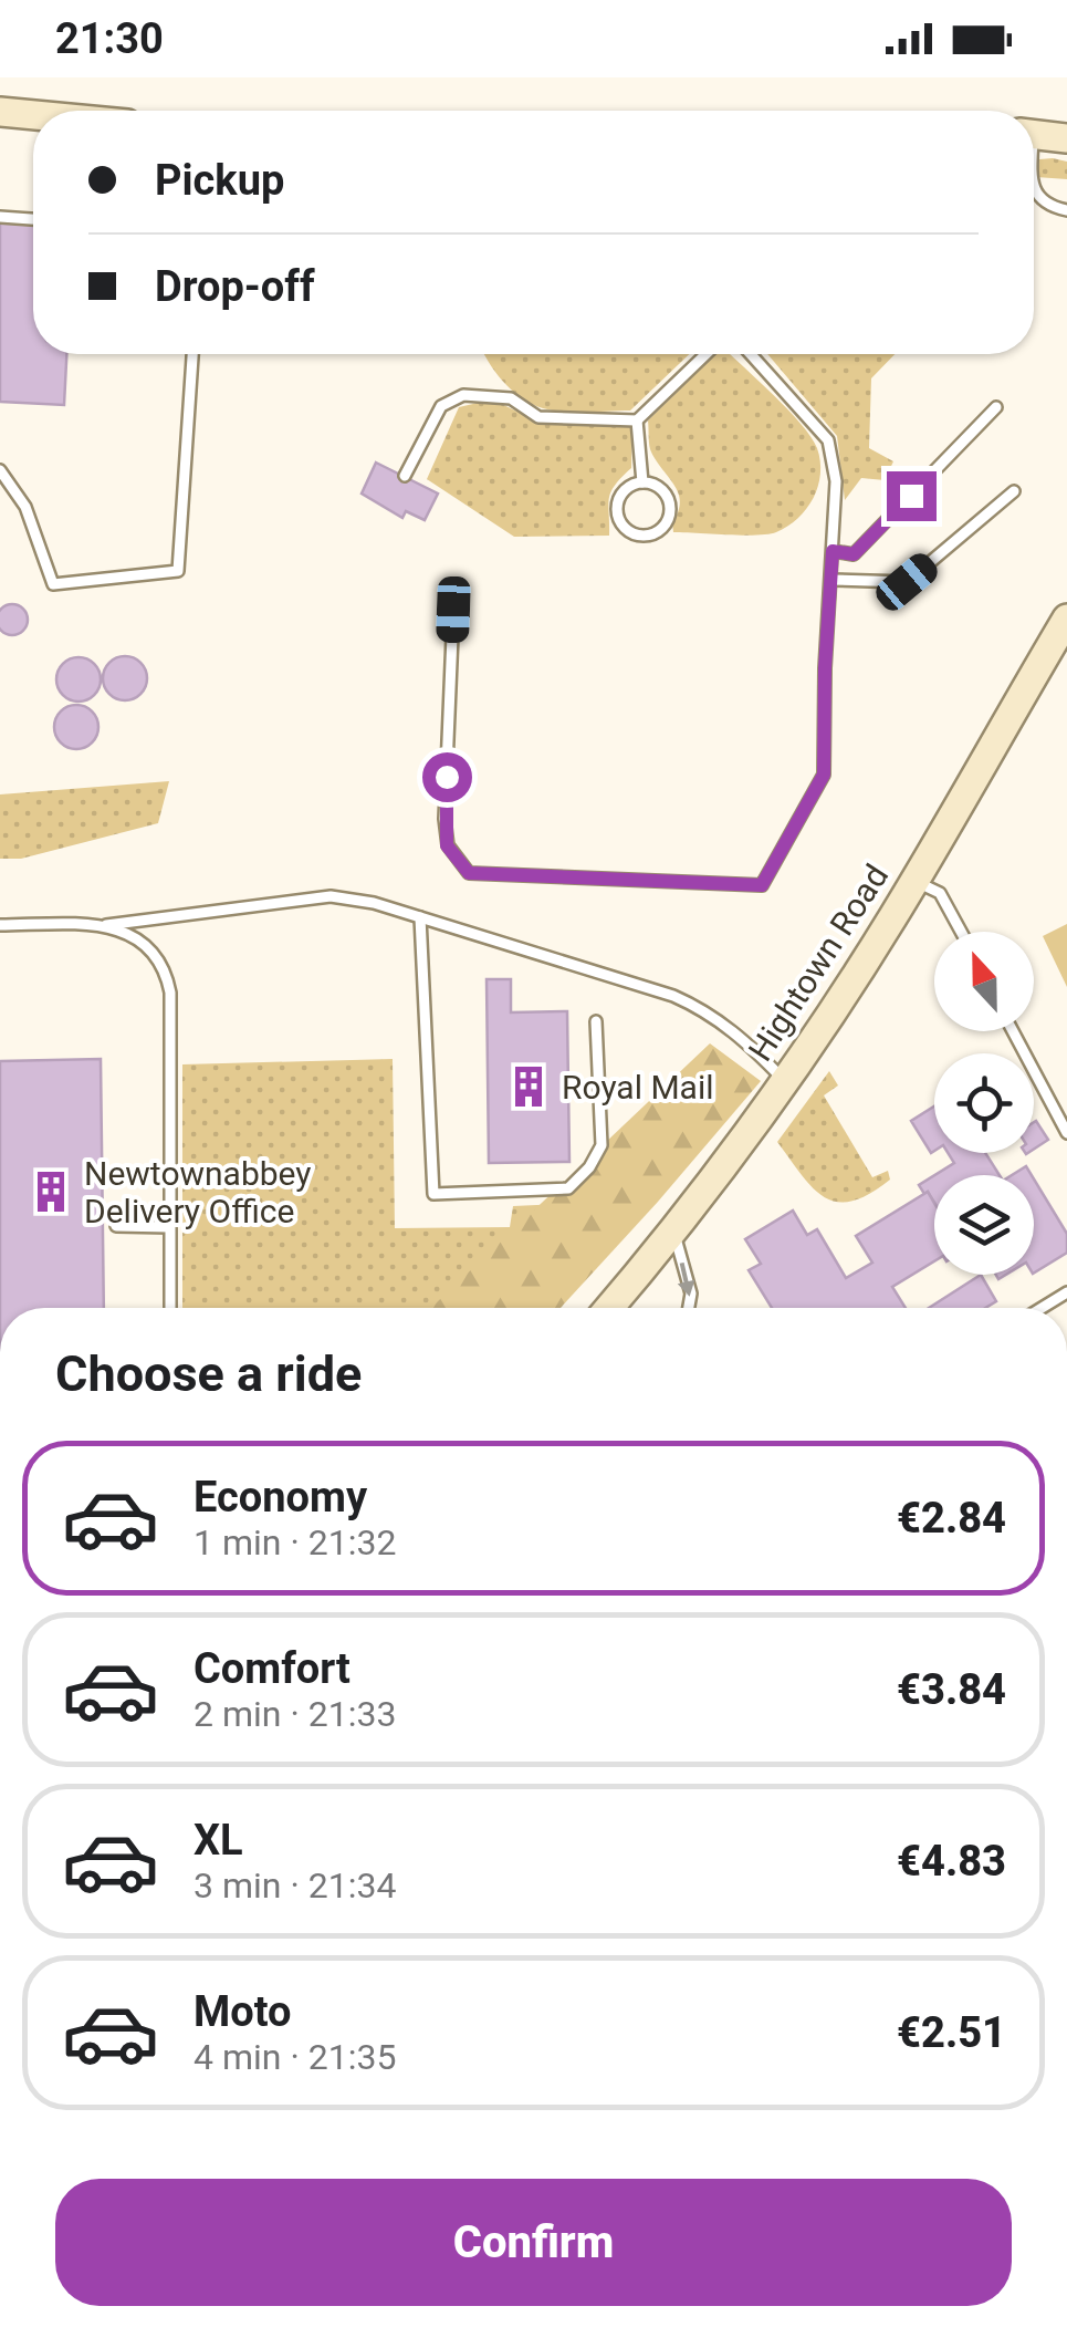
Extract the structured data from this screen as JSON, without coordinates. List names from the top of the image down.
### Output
{
  "streets": {
    "main road": ["Hightown Road"]
  },
  "places": {
    "building": ["Royal Mail", "Newtownabbey Delivery Office"]
  },
  "north": "top",
  "page": {
    "status": "21:30",
    "banner": ["Pickup", "Drop-off"],
    "heading": "Choose a ride",
    "list": [
      {
        "name": "Economy",
        "note": "1 min · 21:32",
        "value": "€2.84"
      },
      {
        "name": "Comfort",
        "note": "2 min · 21:33",
        "value": "€3.84"
      },
      {
        "name": "XL",
        "note": "3 min · 21:34",
        "value": "€4.83"
      },
      {
        "name": "Moto",
        "note": "4 min · 21:35",
        "value": "€2.51"
      }
    ],
    "buttons": "Confirm"
  }
}
